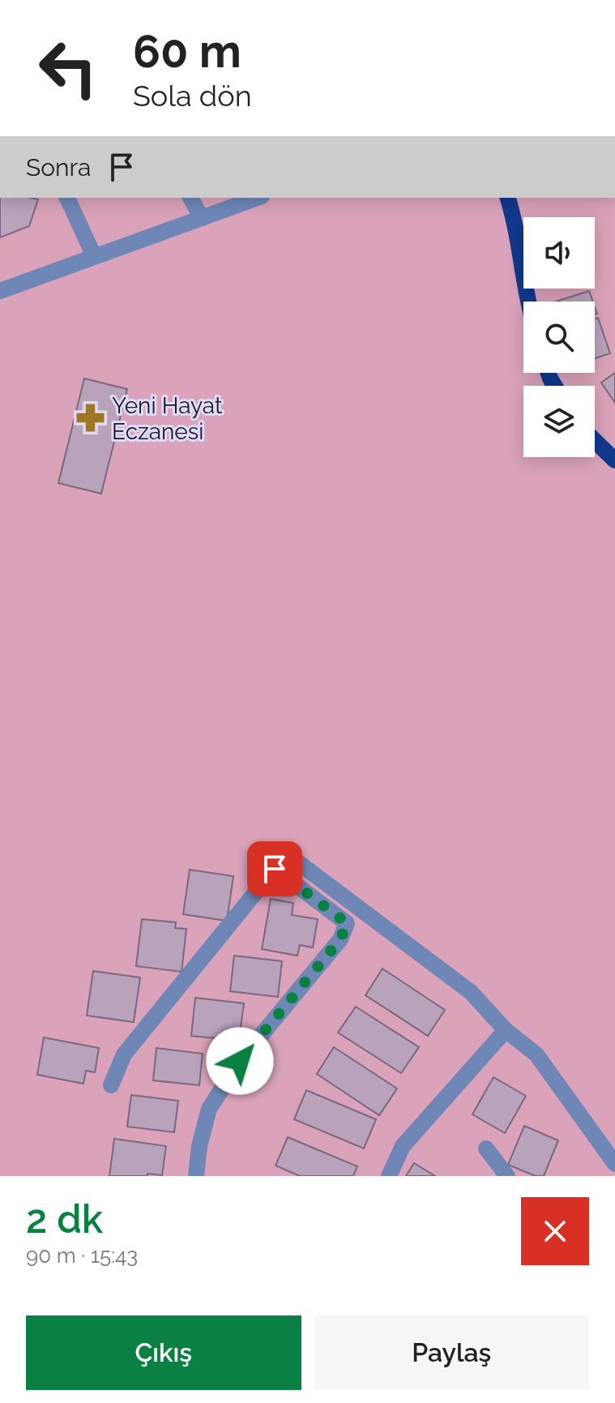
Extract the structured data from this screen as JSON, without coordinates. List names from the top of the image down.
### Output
{
  "places": {
    "pharmacy": ["Yeni Hayat Eczanesi"]
  },
  "page": {
    "turn": ["60 m", "Sola dön"],
    "then": "Sonra",
    "heading": ["2 dk", "90 m · 15:43"],
    "buttons": ["Çıkış", "Paylaş"]
  }
}
